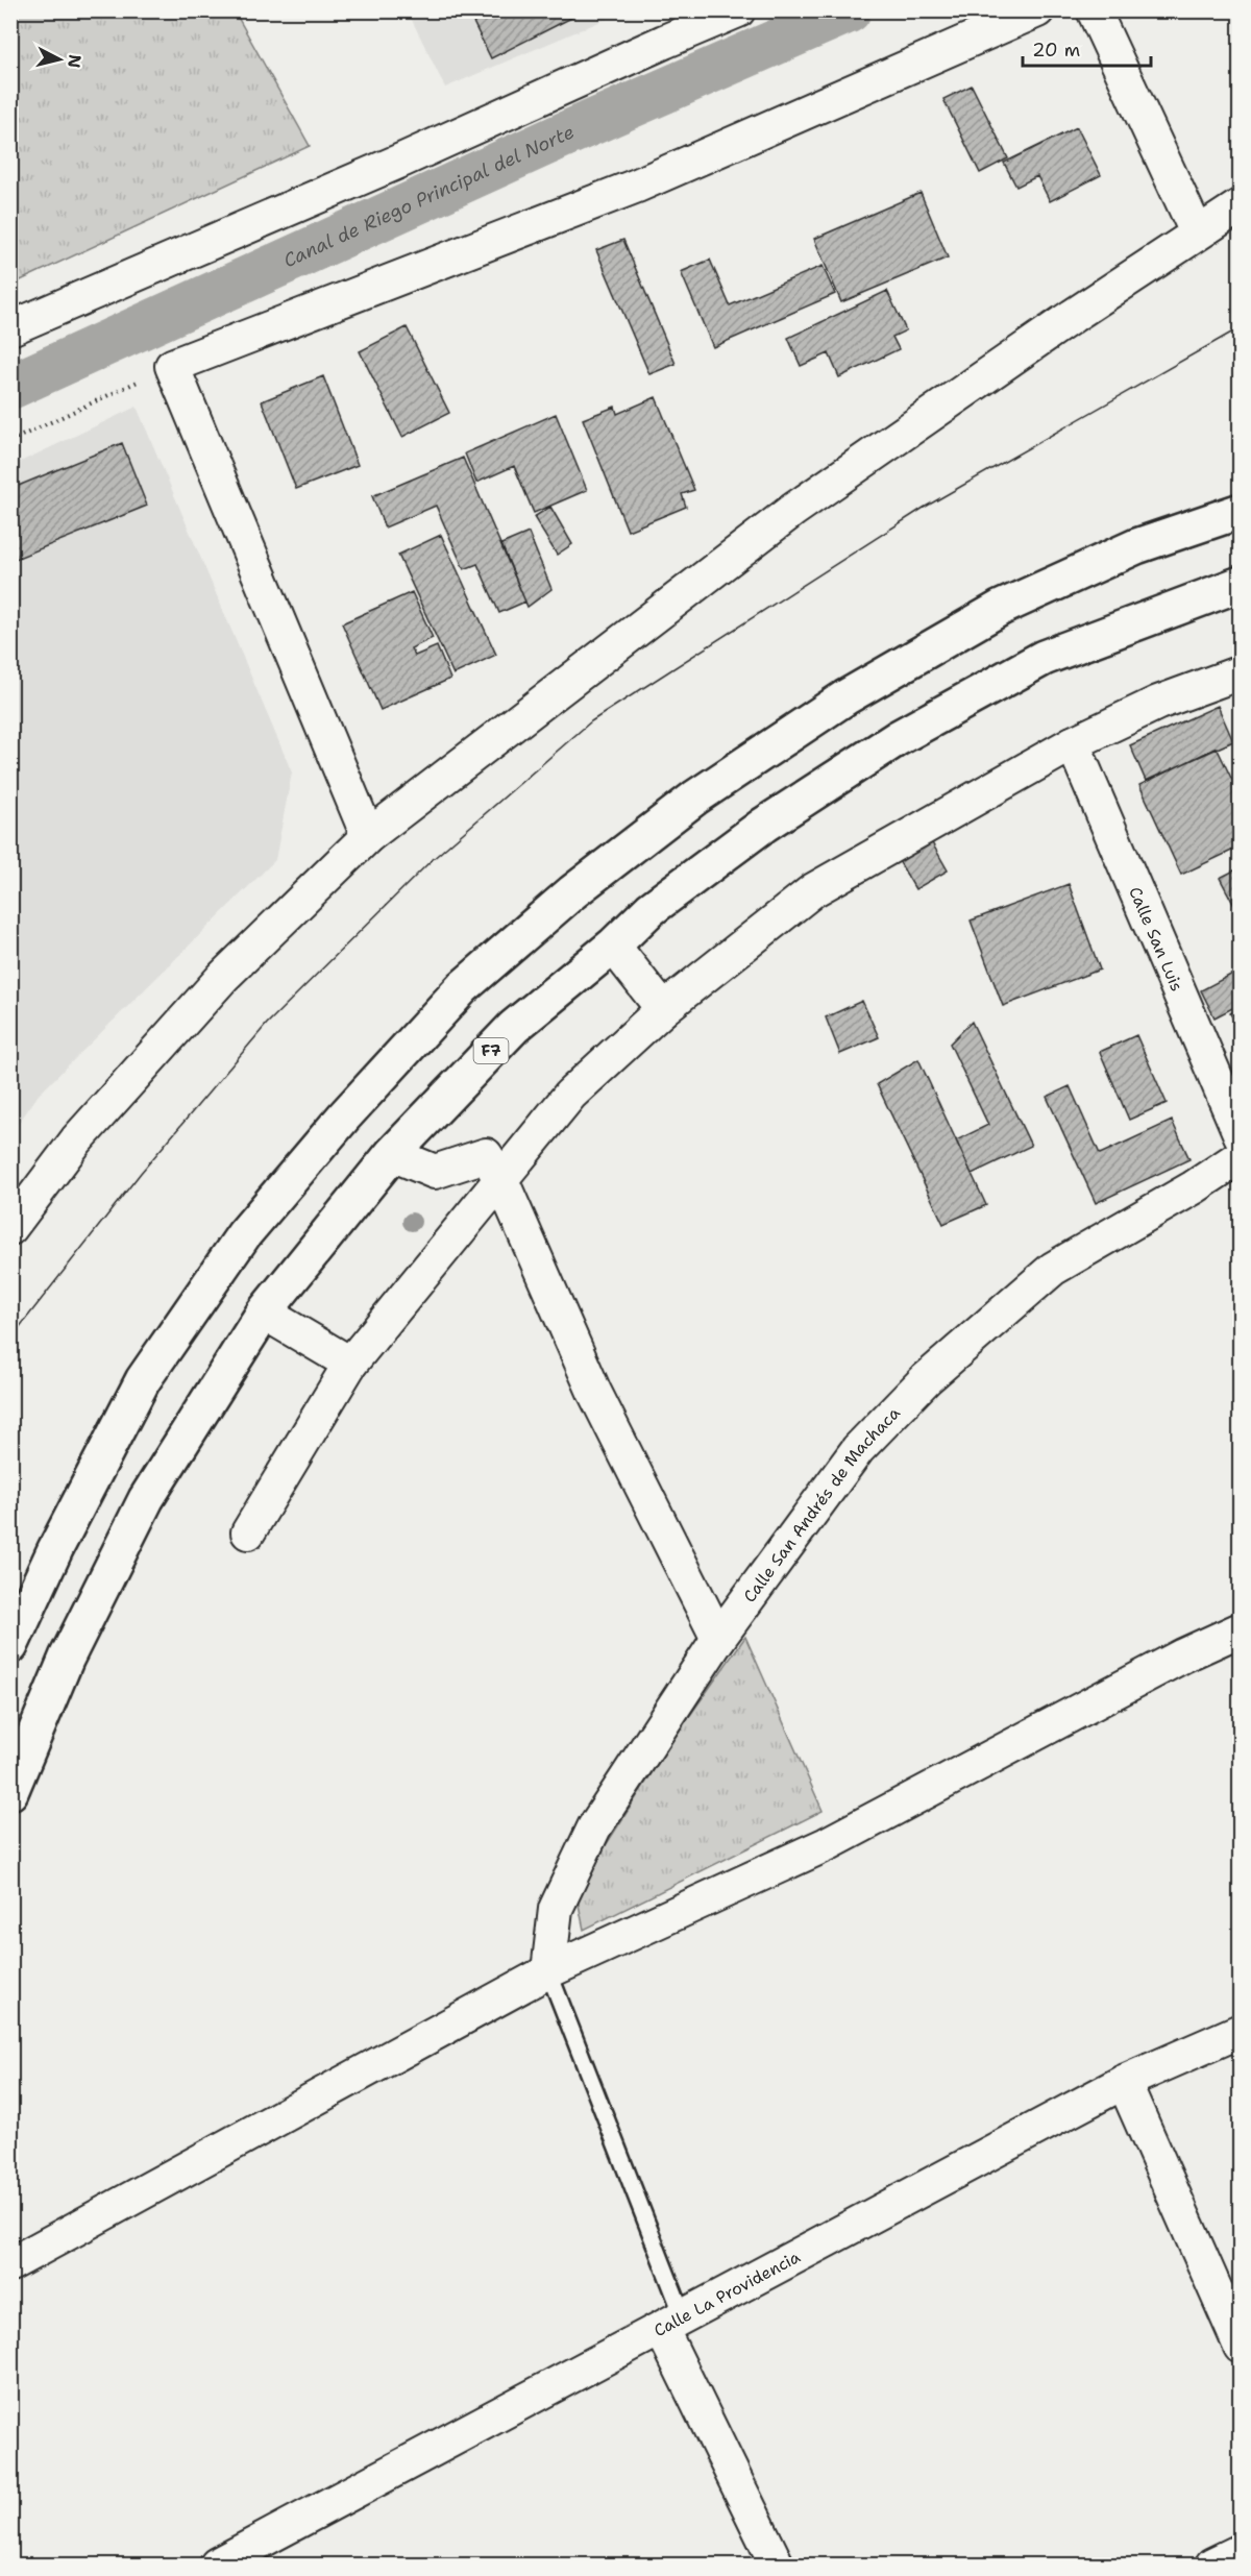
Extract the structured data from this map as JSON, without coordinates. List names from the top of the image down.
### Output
{
  "streets": {
    "highway": ["F7"],
    "street": ["Calle San Luis", "Calle San Andrés de Machaca", "Calle La Providencia"]
  },
  "water": ["Canal de Riego Principal del Norte"],
  "scale_bar": "20 m",
  "north": "right"
}
